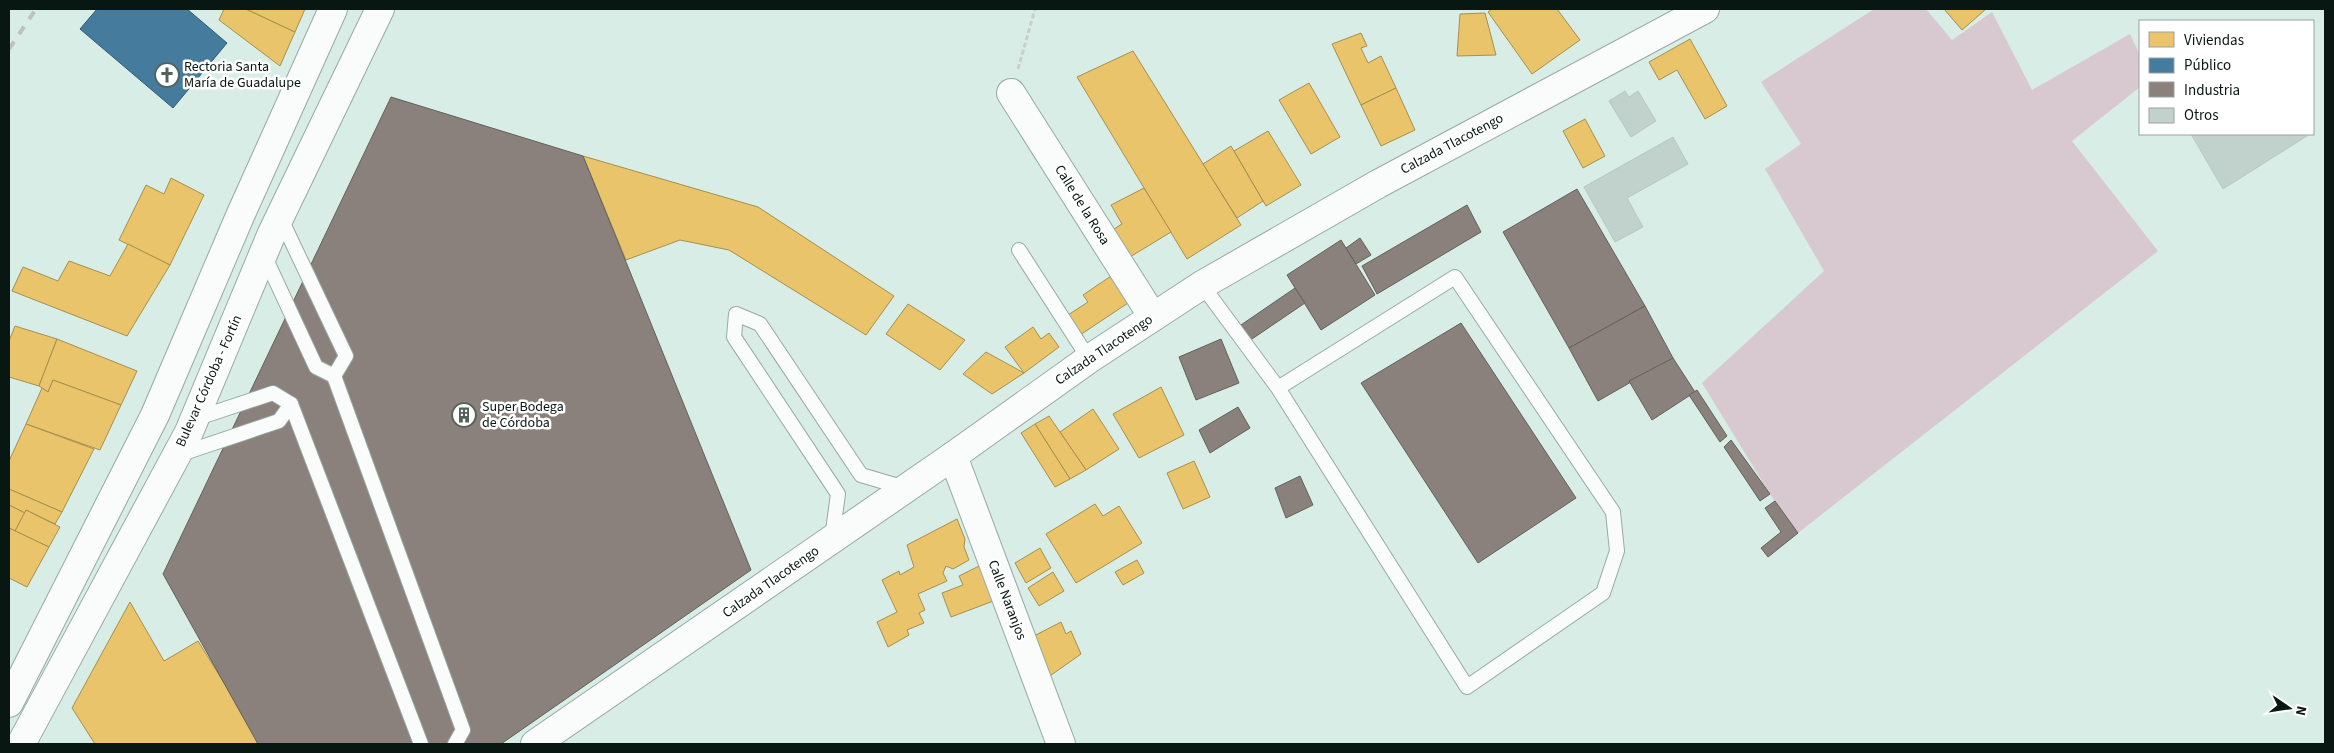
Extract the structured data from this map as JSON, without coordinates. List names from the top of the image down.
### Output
{
  "streets": {
    "street": [
      "Calzada Tlacotengo",
      "Calle de la Rosa",
      "Bulevar Córdoba - Fortín",
      "Calle Naranjos"
    ]
  },
  "crossings": [
    ["Calzada Tlacotengo", "Calle de la Rosa"],
    ["Calzada Tlacotengo", "Calle Naranjos"]
  ],
  "places": {
    "church": ["Rectoria Santa María de Guadalupe"],
    "building": ["Super Bodega de Córdoba"]
  },
  "legend": [
    "Viviendas",
    "Público",
    "Industria",
    "Otros"
  ],
  "north": "right"
}
